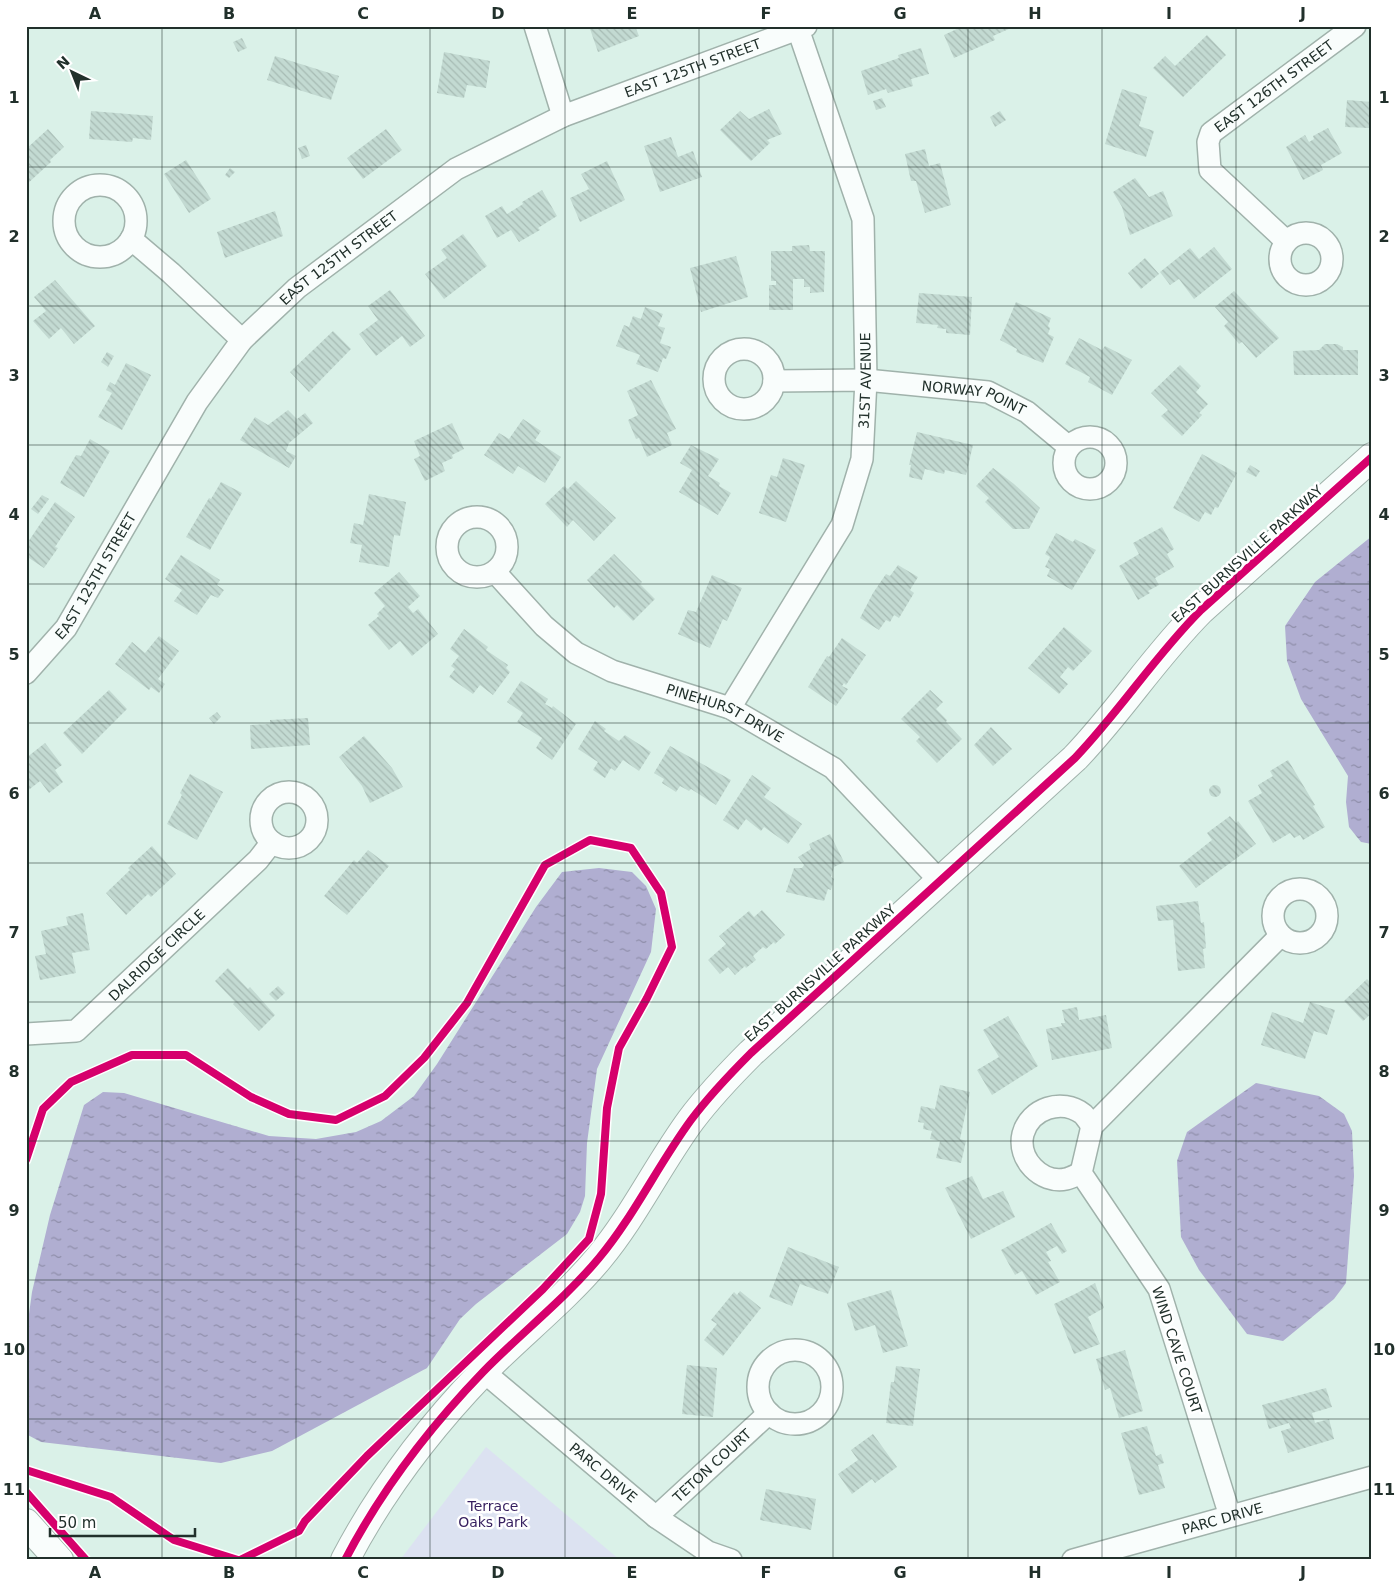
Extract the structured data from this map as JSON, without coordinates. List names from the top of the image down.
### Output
{
  "streets": {
    "street": [
      "EAST 125TH STREET",
      "EAST 126TH STREET",
      "31ST AVENUE",
      "NORWAY POINT",
      "EAST BURNSVILLE PARKWAY",
      "PINEHURST DRIVE",
      "DALRIDGE CIRCLE",
      "WIND CAVE COURT",
      "TETON COURT",
      "PARC DRIVE"
    ]
  },
  "crossings": [
    ["EAST 125TH STREET", "31ST AVENUE"],
    ["31ST AVENUE", "NORWAY POINT"],
    ["31ST AVENUE", "PINEHURST DRIVE"],
    ["EAST BURNSVILLE PARKWAY", "PINEHURST DRIVE"],
    ["EAST BURNSVILLE PARKWAY", "PARC DRIVE"],
    ["WIND CAVE COURT", "PARC DRIVE"],
    ["TETON COURT", "PARC DRIVE"]
  ],
  "parks": ["Terrace Oaks Park"],
  "scale_bar": "50 m",
  "north": "top left",
  "grid": {
    "columns": [
      "A",
      "B",
      "C",
      "D",
      "E",
      "F",
      "G",
      "H",
      "I",
      "J"
    ],
    "rows": [
      "1",
      "2",
      "3",
      "4",
      "5",
      "6",
      "7",
      "8",
      "9",
      "10",
      "11"
    ]
  }
}
